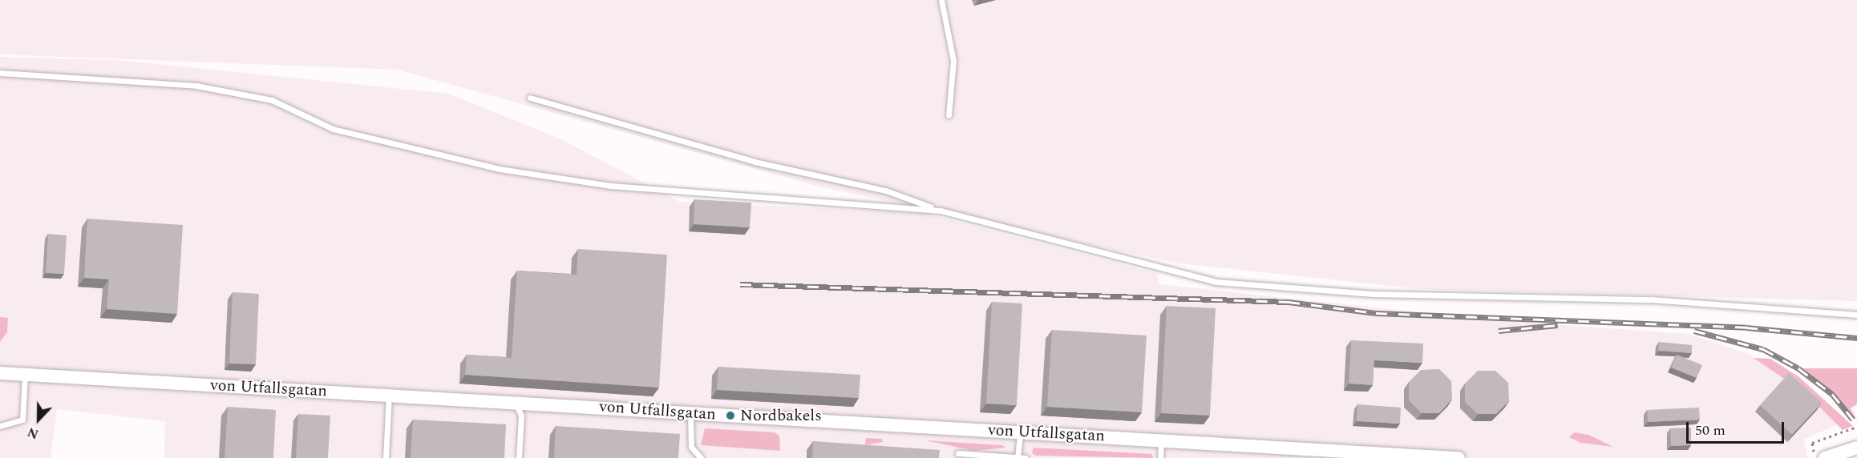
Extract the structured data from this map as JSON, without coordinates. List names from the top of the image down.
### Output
{
  "streets": {
    "street": ["von Utfallsgatan"]
  },
  "places": ["Nordbakels"],
  "scale_bar": "50 m",
  "north": "bottom"
}
